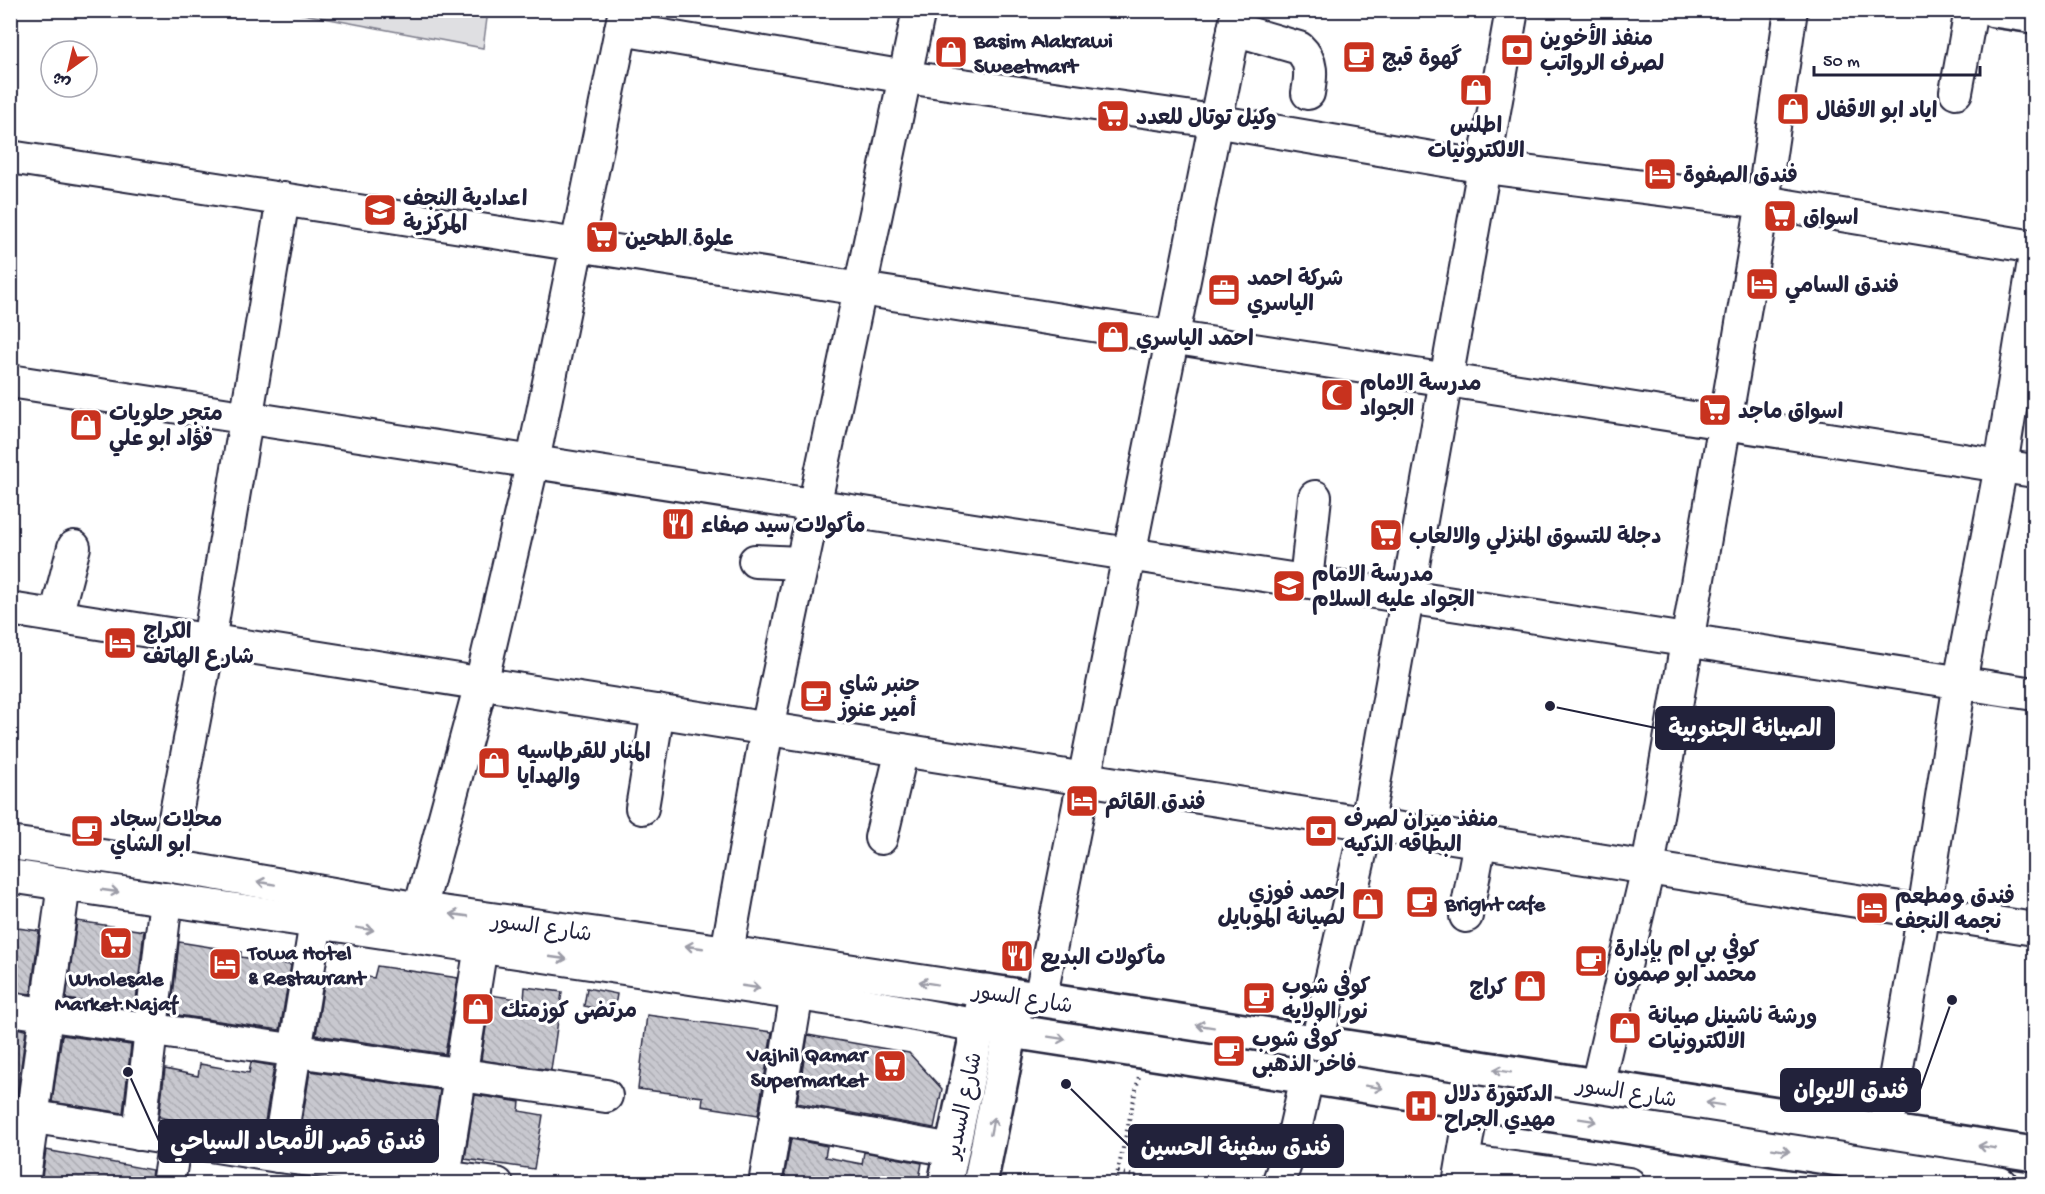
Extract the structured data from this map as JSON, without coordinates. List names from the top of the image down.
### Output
{
  "streets": {
    "main road": ["شارع السور", "شارع السدير"]
  },
  "crossings": [
    ["شارع السور", "شارع السدير"]
  ],
  "places": {
    "bank": ["منفذ الأخوين لصرف الرواتب", "منفذ ميران لصرف البطاقه الذكيه"],
    "shop": [
      "Basim Alakrawi Sweetmart",
      "اطلس الالكترونيات",
      "اياد ابو الاقفال",
      "احمد الياسري",
      "متجر حلويات فؤاد ابو علي",
      "المنار للقرطاسيه والهدايا",
      "احمد فوزي لصيانة الموبايل",
      "كراج",
      "مرتضى كوزمتك",
      "ورشة ناشينل صيانة الالكترونيات"
    ],
    "cafe": [
      "گهوة قبچ",
      "جنبر شاي أمير عنوز",
      "محلات سجاد ابو الشاي",
      "Bright cafe",
      "كوفي بي ام بإدارة محمد ابو صمون",
      "كوفي شوب نور الولايه",
      "کوفی شوب فاخر الذهبی"
    ],
    "supermarket": [
      "وكيل توتال للعدد",
      "اسواق",
      "علوة الطحين",
      "اسواق ماجد",
      "دجلة للتسوق المنزلي والالعاب",
      "Wholesale Market Najaf",
      "Vajhil Qamar Supermarket"
    ],
    "hotel": [
      "فندق الصفوة",
      "فندق السامي",
      "الكراج شارع الهاتف",
      "فندق القائم",
      "فندق ومطعم نجمه النجف",
      "Towa Hotel & Restaurant"
    ],
    "school or university": ["اعدادية النجف المركزية", "مدرسة الامام الجواد عليه السلام"],
    "office": ["شركة احمد الياسري"],
    "mosque": ["مدرسة الامام الجواد"],
    "restaurant": ["مأكولات سيد صفاء", "مأكولات البديع"],
    "other": [
      "الصيانة الجنوبية",
      "فندق الايوان",
      "فندق قصر الأمجاد السياحي",
      "فندق سفينة الحسين"
    ],
    "hospital": ["الدكتورة دلال مهدي الجراح"]
  },
  "scale_bar": "50 m",
  "north": "bottom left"
}
